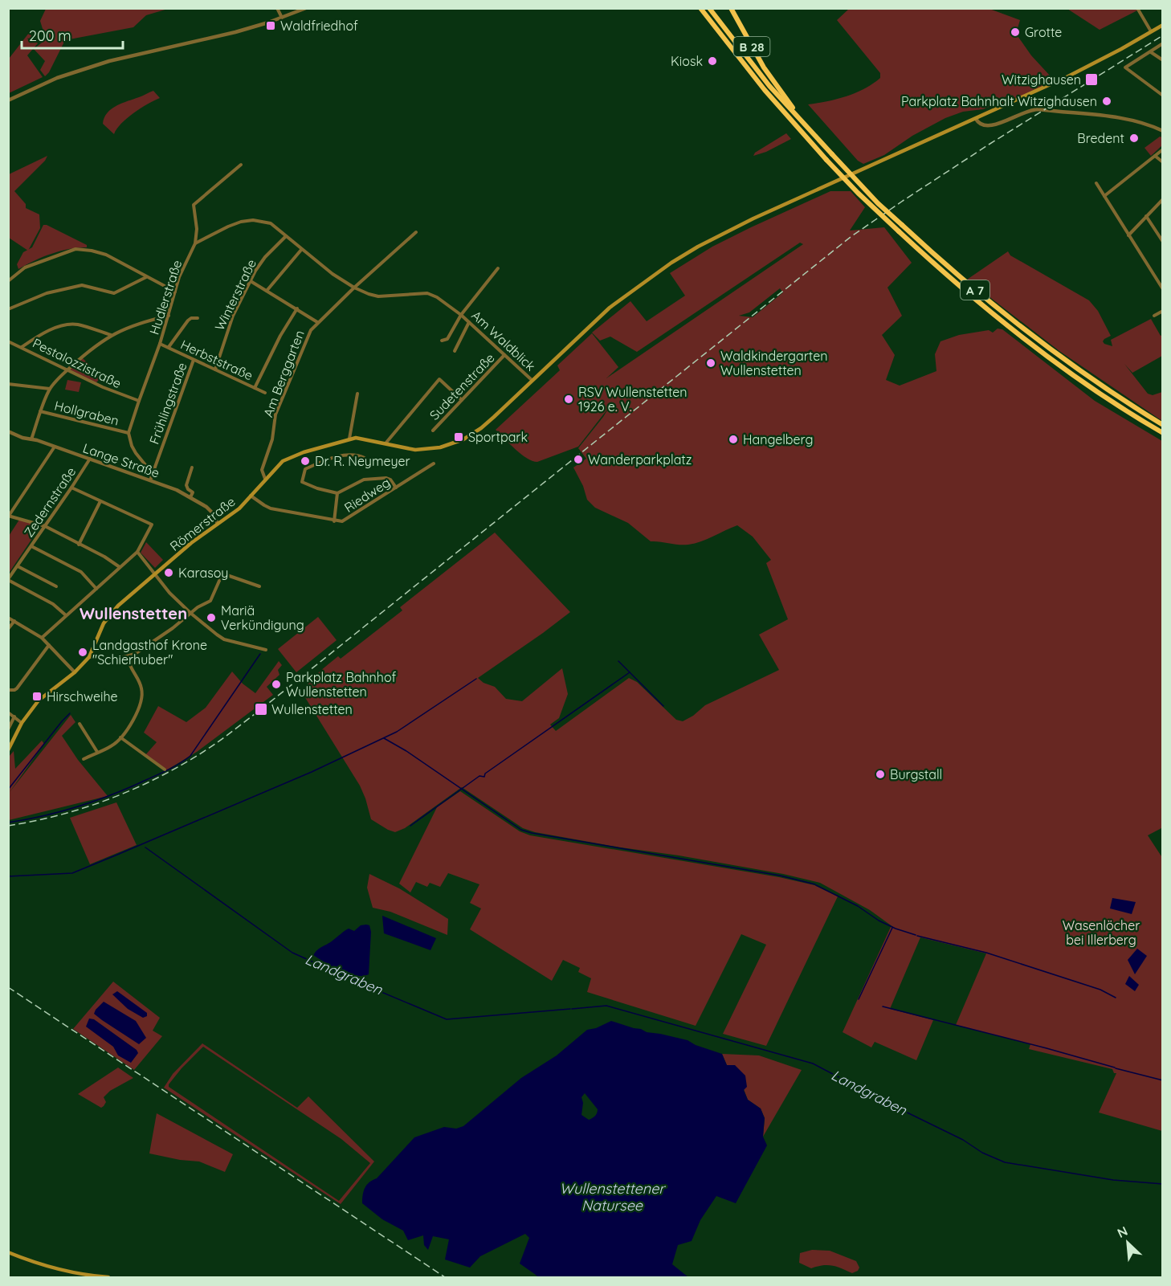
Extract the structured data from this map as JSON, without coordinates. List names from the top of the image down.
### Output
{
  "streets": {
    "highway": ["B 28", "A 7"],
    "main road": ["Römerstraße"],
    "street": [
      "Winterstraße",
      "Hudlerstraße",
      "Am Waldblick",
      "Herbststraße",
      "Pestalozzistraße",
      "Am Berggarten",
      "Sudetenstraße",
      "Frühlingstraße",
      "Hollgraben",
      "Lange Straße",
      "Riedweg",
      "Zedernstraße"
    ]
  },
  "crossings": [
    ["B 28", "A 7"],
    ["Winterstraße", "Herbststraße"],
    ["Hudlerstraße", "Herbststraße"],
    ["Hudlerstraße", "Pestalozzistraße"],
    ["Hudlerstraße", "Hollgraben"],
    ["Am Waldblick", "Am Berggarten"],
    ["Am Waldblick", "Sudetenstraße"],
    ["Am Waldblick", "Römerstraße"],
    ["Herbststraße", "Frühlingstraße"],
    ["Am Berggarten", "Römerstraße"],
    ["Frühlingstraße", "Lange Straße"],
    ["Lange Straße", "Zedernstraße"],
    ["Lange Straße", "Römerstraße"],
    ["Riedweg", "Römerstraße"]
  ],
  "districts": ["Wullenstetten"],
  "water": ["Landgraben", "Wullenstettener Natursee"],
  "parks": ["Wasenlöcher bei Illerberg"],
  "places": {
    "transit": [
      "Waldfriedhof",
      "Witzighausen",
      "Sportpark",
      "Hirschweihe",
      "Wullenstetten"
    ],
    "other": [
      "Grotte",
      "Kiosk",
      "Parkplatz Bahnhalt Witzighausen",
      "Bredent",
      "Waldkindergarten Wullenstetten",
      "RSV Wullenstetten 1926 e. V.",
      "Hangelberg",
      "Wanderparkplatz",
      "Dr. R. Neymeyer",
      "Karasoy",
      "Mariä Verkündigung",
      "Landgasthof Krone \"Schierhuber\"",
      "Parkplatz Bahnhof Wullenstetten",
      "Burgstall"
    ]
  },
  "scale_bar": "200 m",
  "north": "top left"
}
